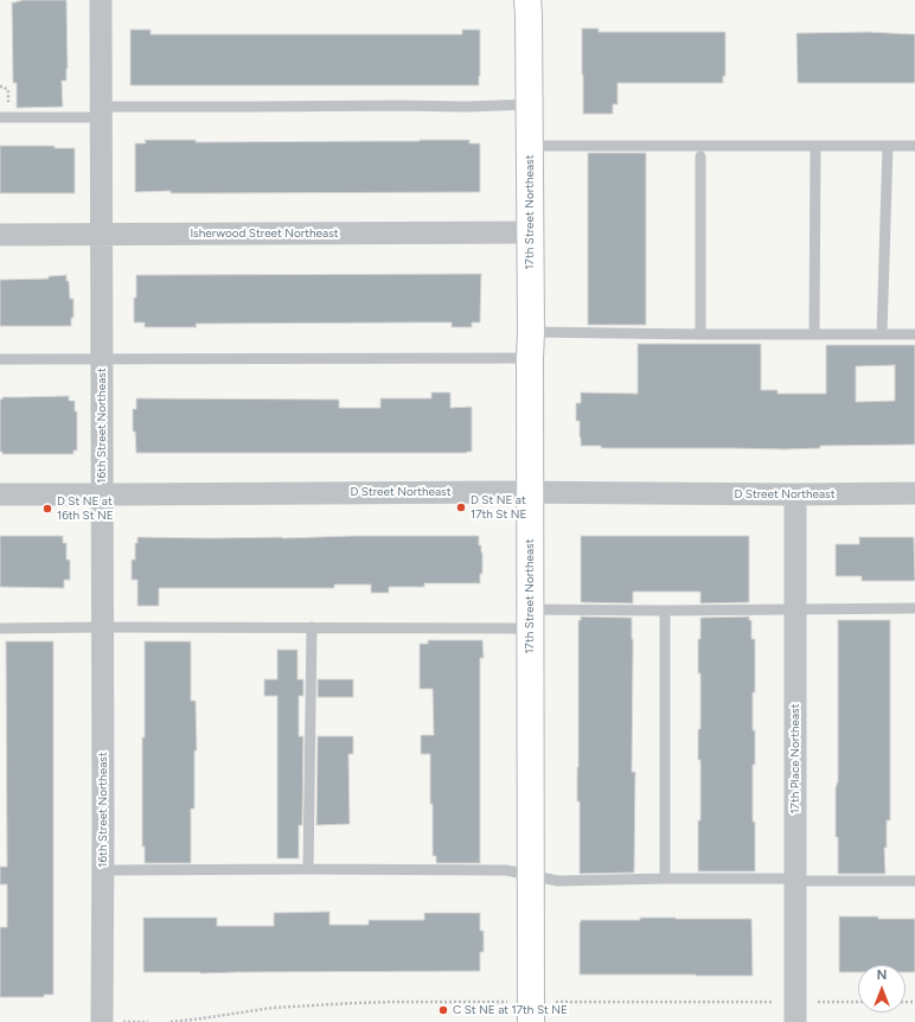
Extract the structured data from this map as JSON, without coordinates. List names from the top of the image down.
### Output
{
  "streets": {
    "main road": ["17th Street Northeast"],
    "street": [
      "Isherwood Street Northeast",
      "16th Street Northeast",
      "D Street Northeast",
      "17th Place Northeast"
    ]
  },
  "crossings": [
    ["17th Street Northeast", "Isherwood Street Northeast"],
    ["17th Street Northeast", "D Street Northeast"],
    ["Isherwood Street Northeast", "16th Street Northeast"],
    ["16th Street Northeast", "D Street Northeast"],
    ["D Street Northeast", "17th Place Northeast"]
  ],
  "places": ["D St NE at 17th St NE", "D St NE at 16th St NE", "C St NE at 17th St NE"],
  "north": "top"
}
